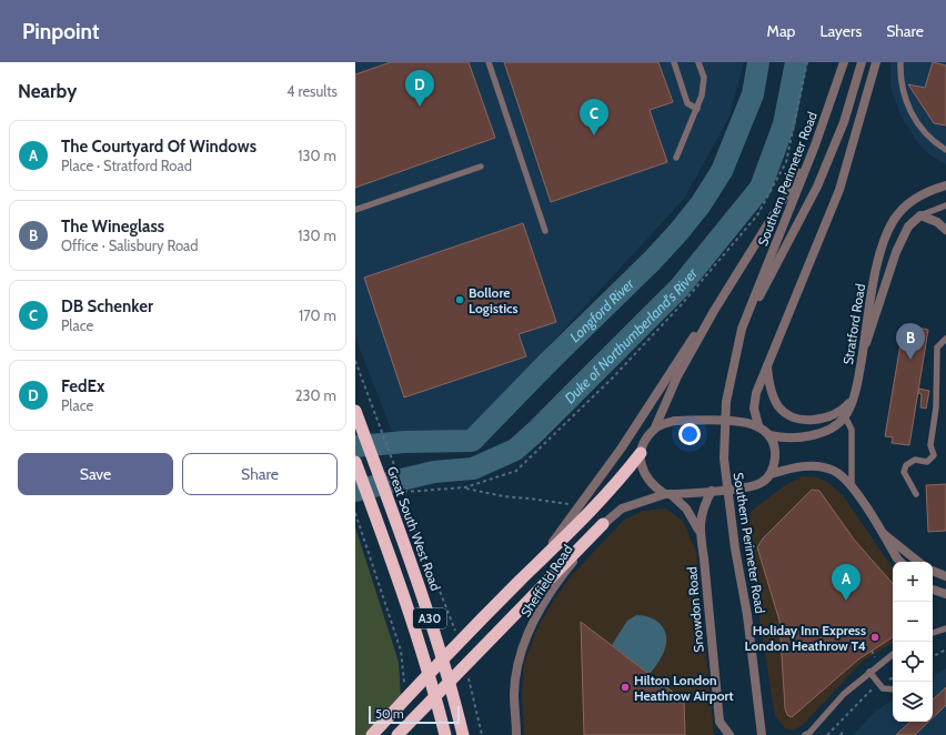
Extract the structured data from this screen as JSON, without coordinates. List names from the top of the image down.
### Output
{
  "streets": {
    "highway": ["Great South West Road", "A30"],
    "street": [
      "Southern Perimeter Road",
      "Stratford Road",
      "Sheffield Road",
      "Snowdon Road"
    ]
  },
  "crossings": [
    ["Sheffield Road", "Snowdon Road"]
  ],
  "water": ["Longford River", "Duke of Northumberland's River"],
  "places": ["Bollore Logistics", "Holiday Inn Express London Heathrow T4", "Hilton London Heathrow Airport"],
  "scale_bar": "50 m",
  "page": {
    "header": "Pinpoint",
    "nav": ["Map", "Layers", "Share"],
    "heading": ["Nearby", "4 results"],
    "pins": [
      "D",
      "C",
      "B",
      "A"
    ],
    "list": [
      {
        "mark": "A",
        "name": "The Courtyard Of Windows",
        "note": "Place · Stratford Road",
        "value": "130 m"
      },
      {
        "mark": "B",
        "name": "The Wineglass",
        "note": "Office · Salisbury Road",
        "value": "130 m"
      },
      {
        "mark": "C",
        "name": "DB Schenker",
        "note": "Place",
        "value": "170 m"
      },
      {
        "mark": "D",
        "name": "FedEx",
        "note": "Place",
        "value": "230 m"
      }
    ],
    "buttons": ["Save", "Share"],
    "map_buttons": ["+", "−"],
    "scale": "50 m"
  }
}
